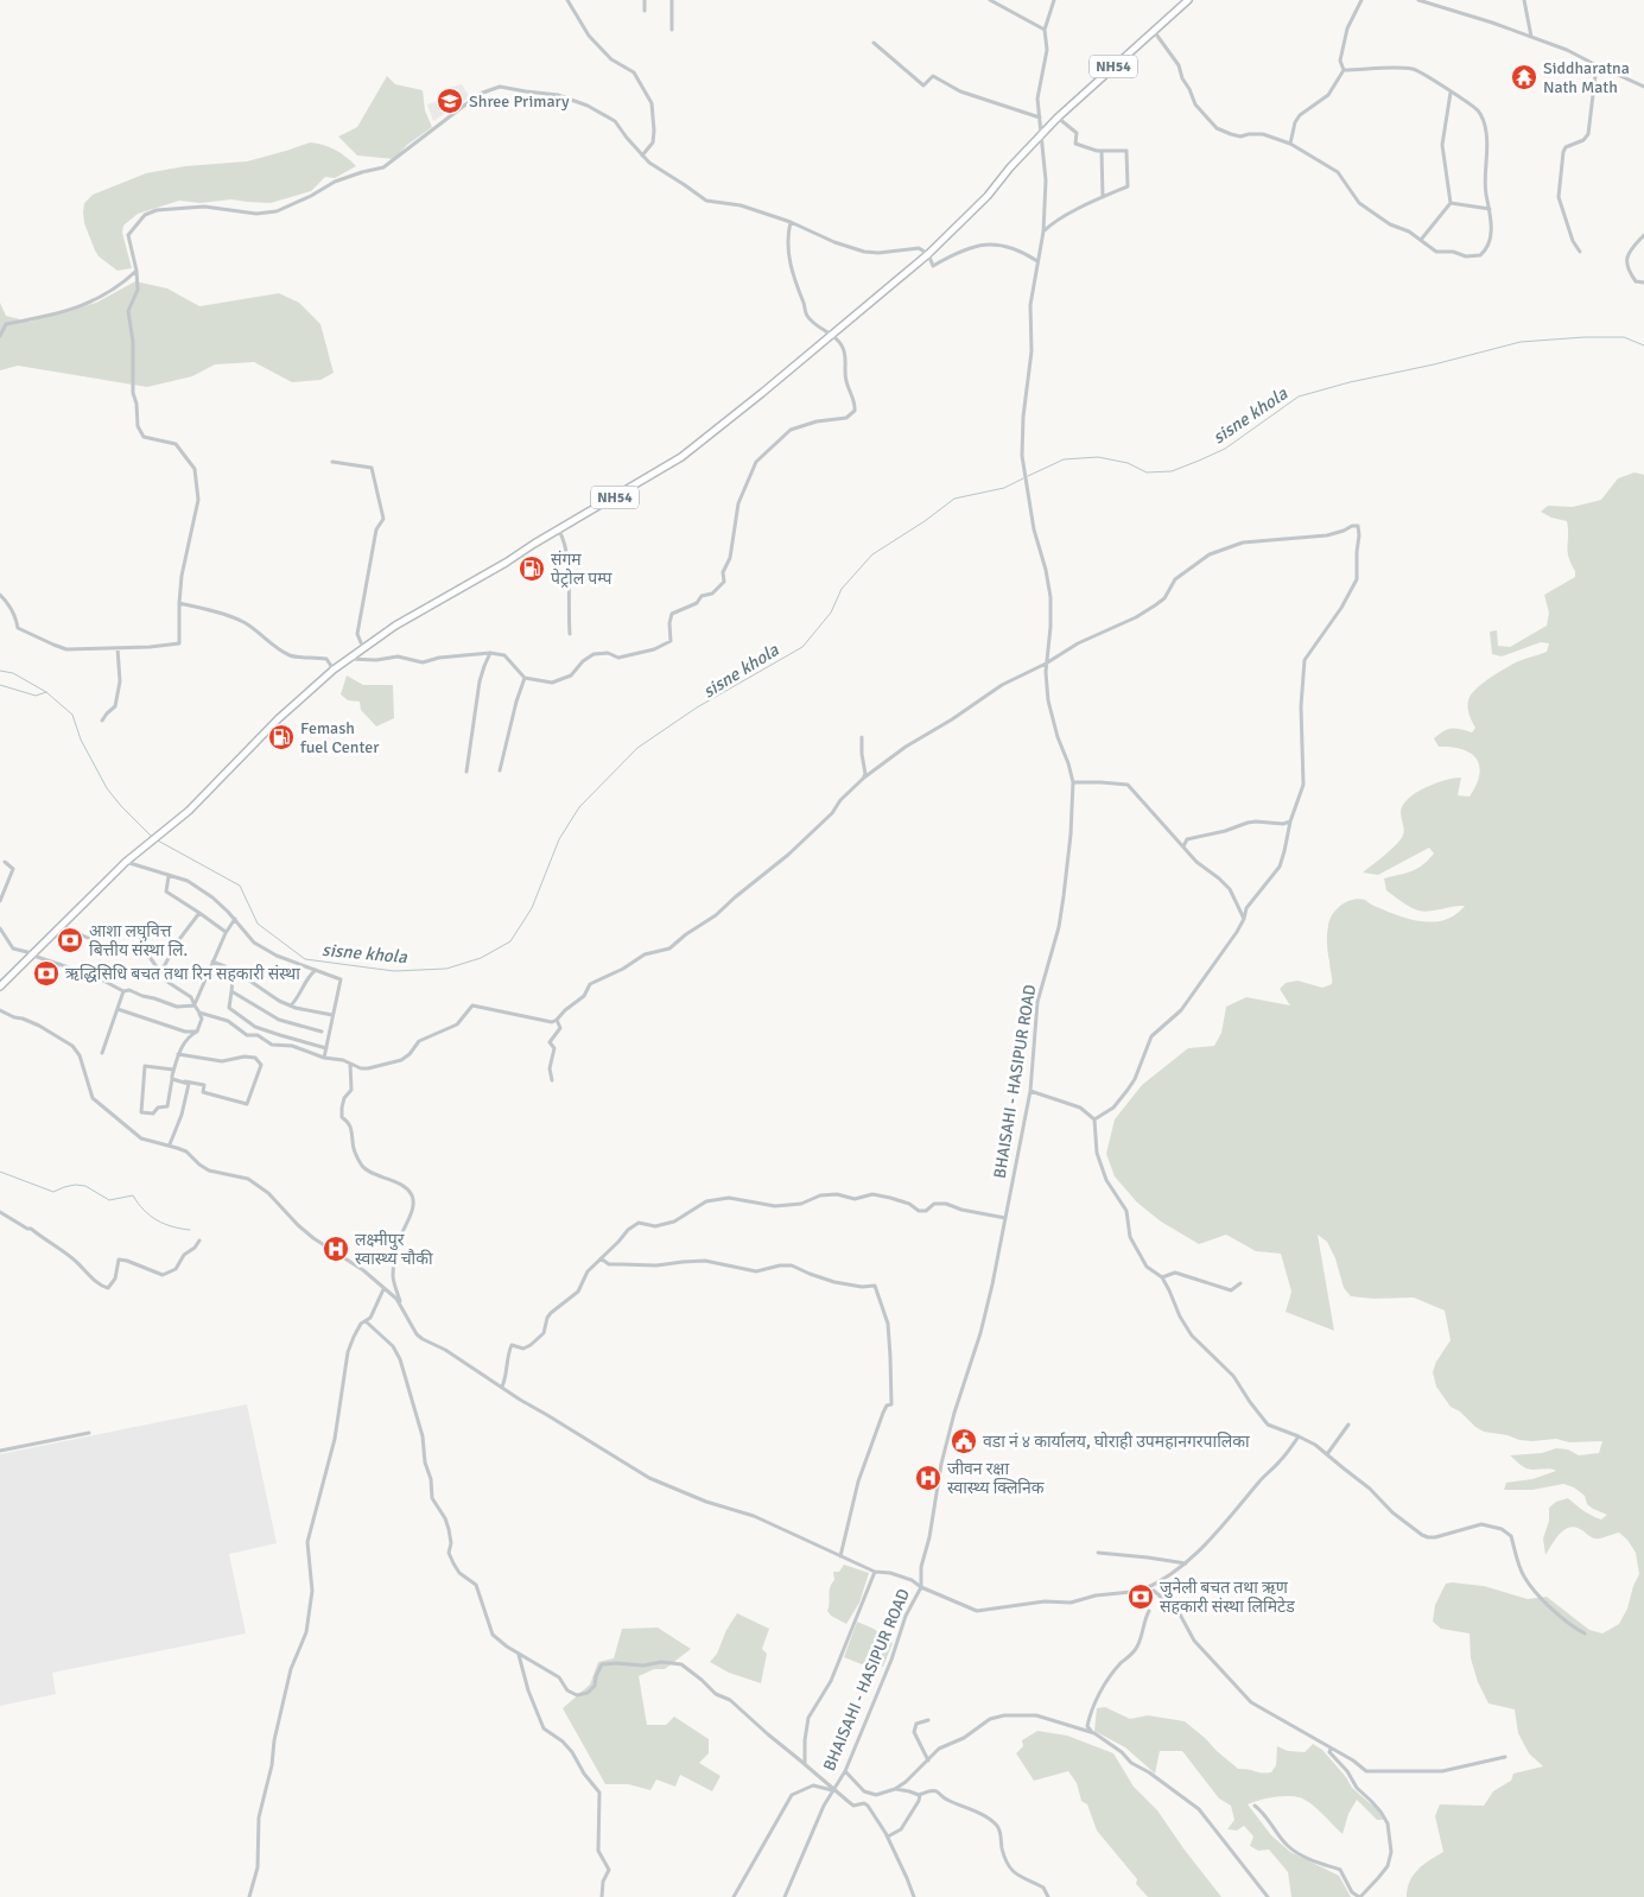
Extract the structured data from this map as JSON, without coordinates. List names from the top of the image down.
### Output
{
  "streets": {
    "main road": ["NH54"],
    "street": ["BHAISAHI - HASIPUR ROAD"]
  },
  "crossings": [
    ["NH54", "BHAISAHI - HASIPUR ROAD"]
  ],
  "water": ["sisne khola"],
  "places": {
    "temple": ["Siddharatna Nath Math"],
    "school or university": ["Shree Primary"],
    "fuel station": ["संगम पेट्रोल पम्प", "Femash fuel Center"],
    "bank": ["आशा लघुवित्त बित्तीय संस्था लि.", "ऋद्धिसिधि बचत तथा रिन सहकारी संस्था", "जुनेली बचत तथा ऋण सहकारी संस्था लिमिटेड"],
    "hospital": ["लक्ष्मीपुर स्वास्थ्य चौकी", "जीवन रक्षा स्वास्थ्य क्लिनिक"],
    "public building": ["वडा नं ४ कार्यालय, घोराही उपमहानगरपालिका"]
  }
}
